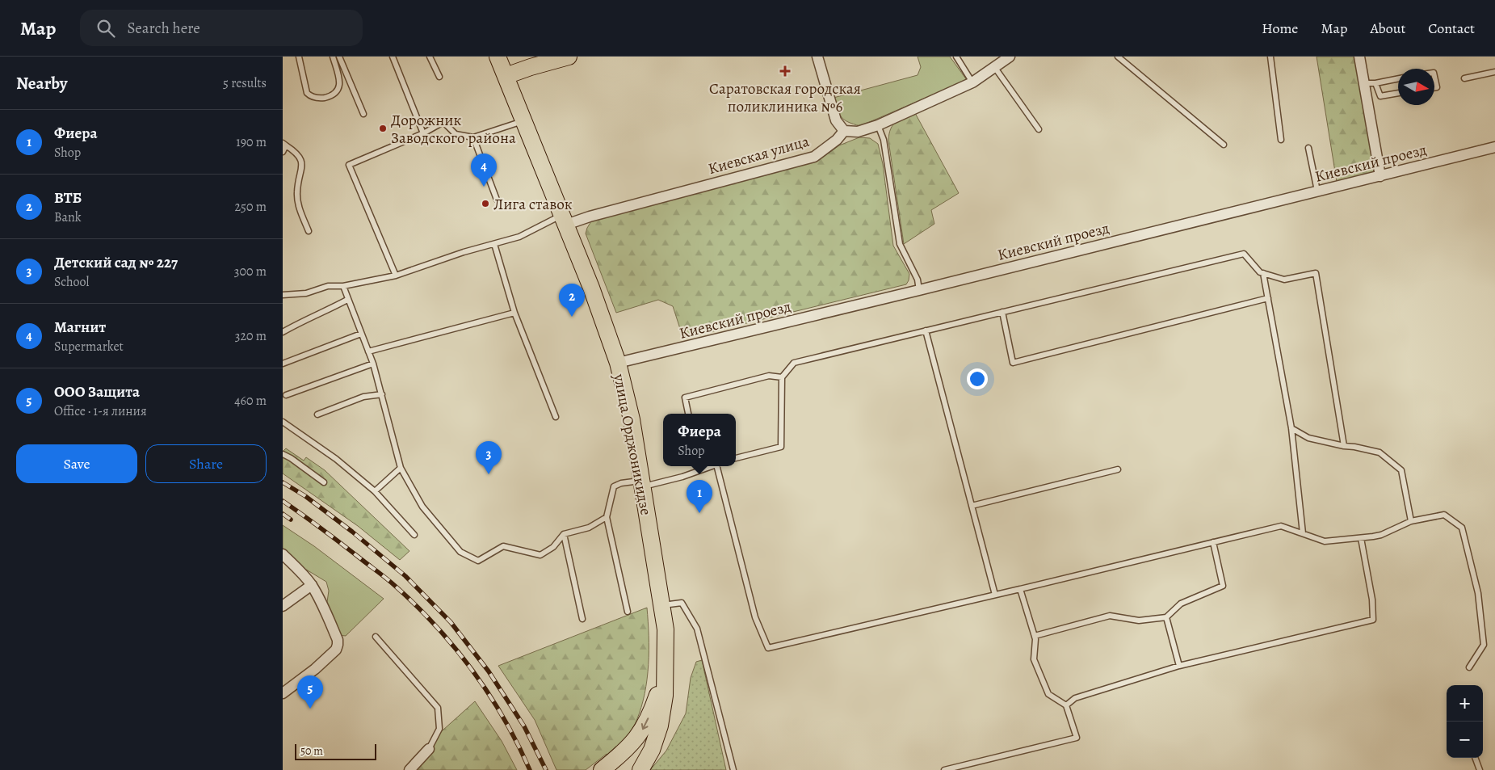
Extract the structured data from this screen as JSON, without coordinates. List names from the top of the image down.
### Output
{
  "streets": {
    "main road": ["улица Орджоникидзе"],
    "street": ["Киевская улица", "Киевский проезд"]
  },
  "crossings": [
    ["Киевская улица", "улица Орджоникидзе"],
    ["Киевский проезд", "улица Орджоникидзе"]
  ],
  "places": {
    "health": ["Саратовская городская поликлиника №6"],
    "other": ["Дорожник Заводского района", "Лига ставок"]
  },
  "scale_bar": "50 m",
  "north": "right",
  "page": {
    "header": "Map",
    "search": "Search here",
    "nav": [
      "Home",
      "Map",
      "About",
      "Contact"
    ],
    "heading": ["Nearby", "5 results"],
    "list": [
      {
        "mark": "1",
        "name": "Фиера",
        "note": "Shop",
        "value": "190 m"
      },
      {
        "mark": "2",
        "name": "ВТБ",
        "note": "Bank",
        "value": "250 m"
      },
      {
        "mark": "3",
        "name": "Детский сад № 227",
        "note": "School",
        "value": "300 m"
      },
      {
        "mark": "4",
        "name": "Магнит",
        "note": "Supermarket",
        "value": "320 m"
      },
      {
        "mark": "5",
        "name": "ООО Защита",
        "note": "Office · 1-я линия",
        "value": "460 m"
      }
    ],
    "pins": [
      "4",
      "2",
      "3",
      "1",
      "5"
    ],
    "popup": ["Фиера", "Shop"],
    "buttons": ["Save", "Share"],
    "map_buttons": ["+", "−"],
    "scale": "50 m"
  }
}
